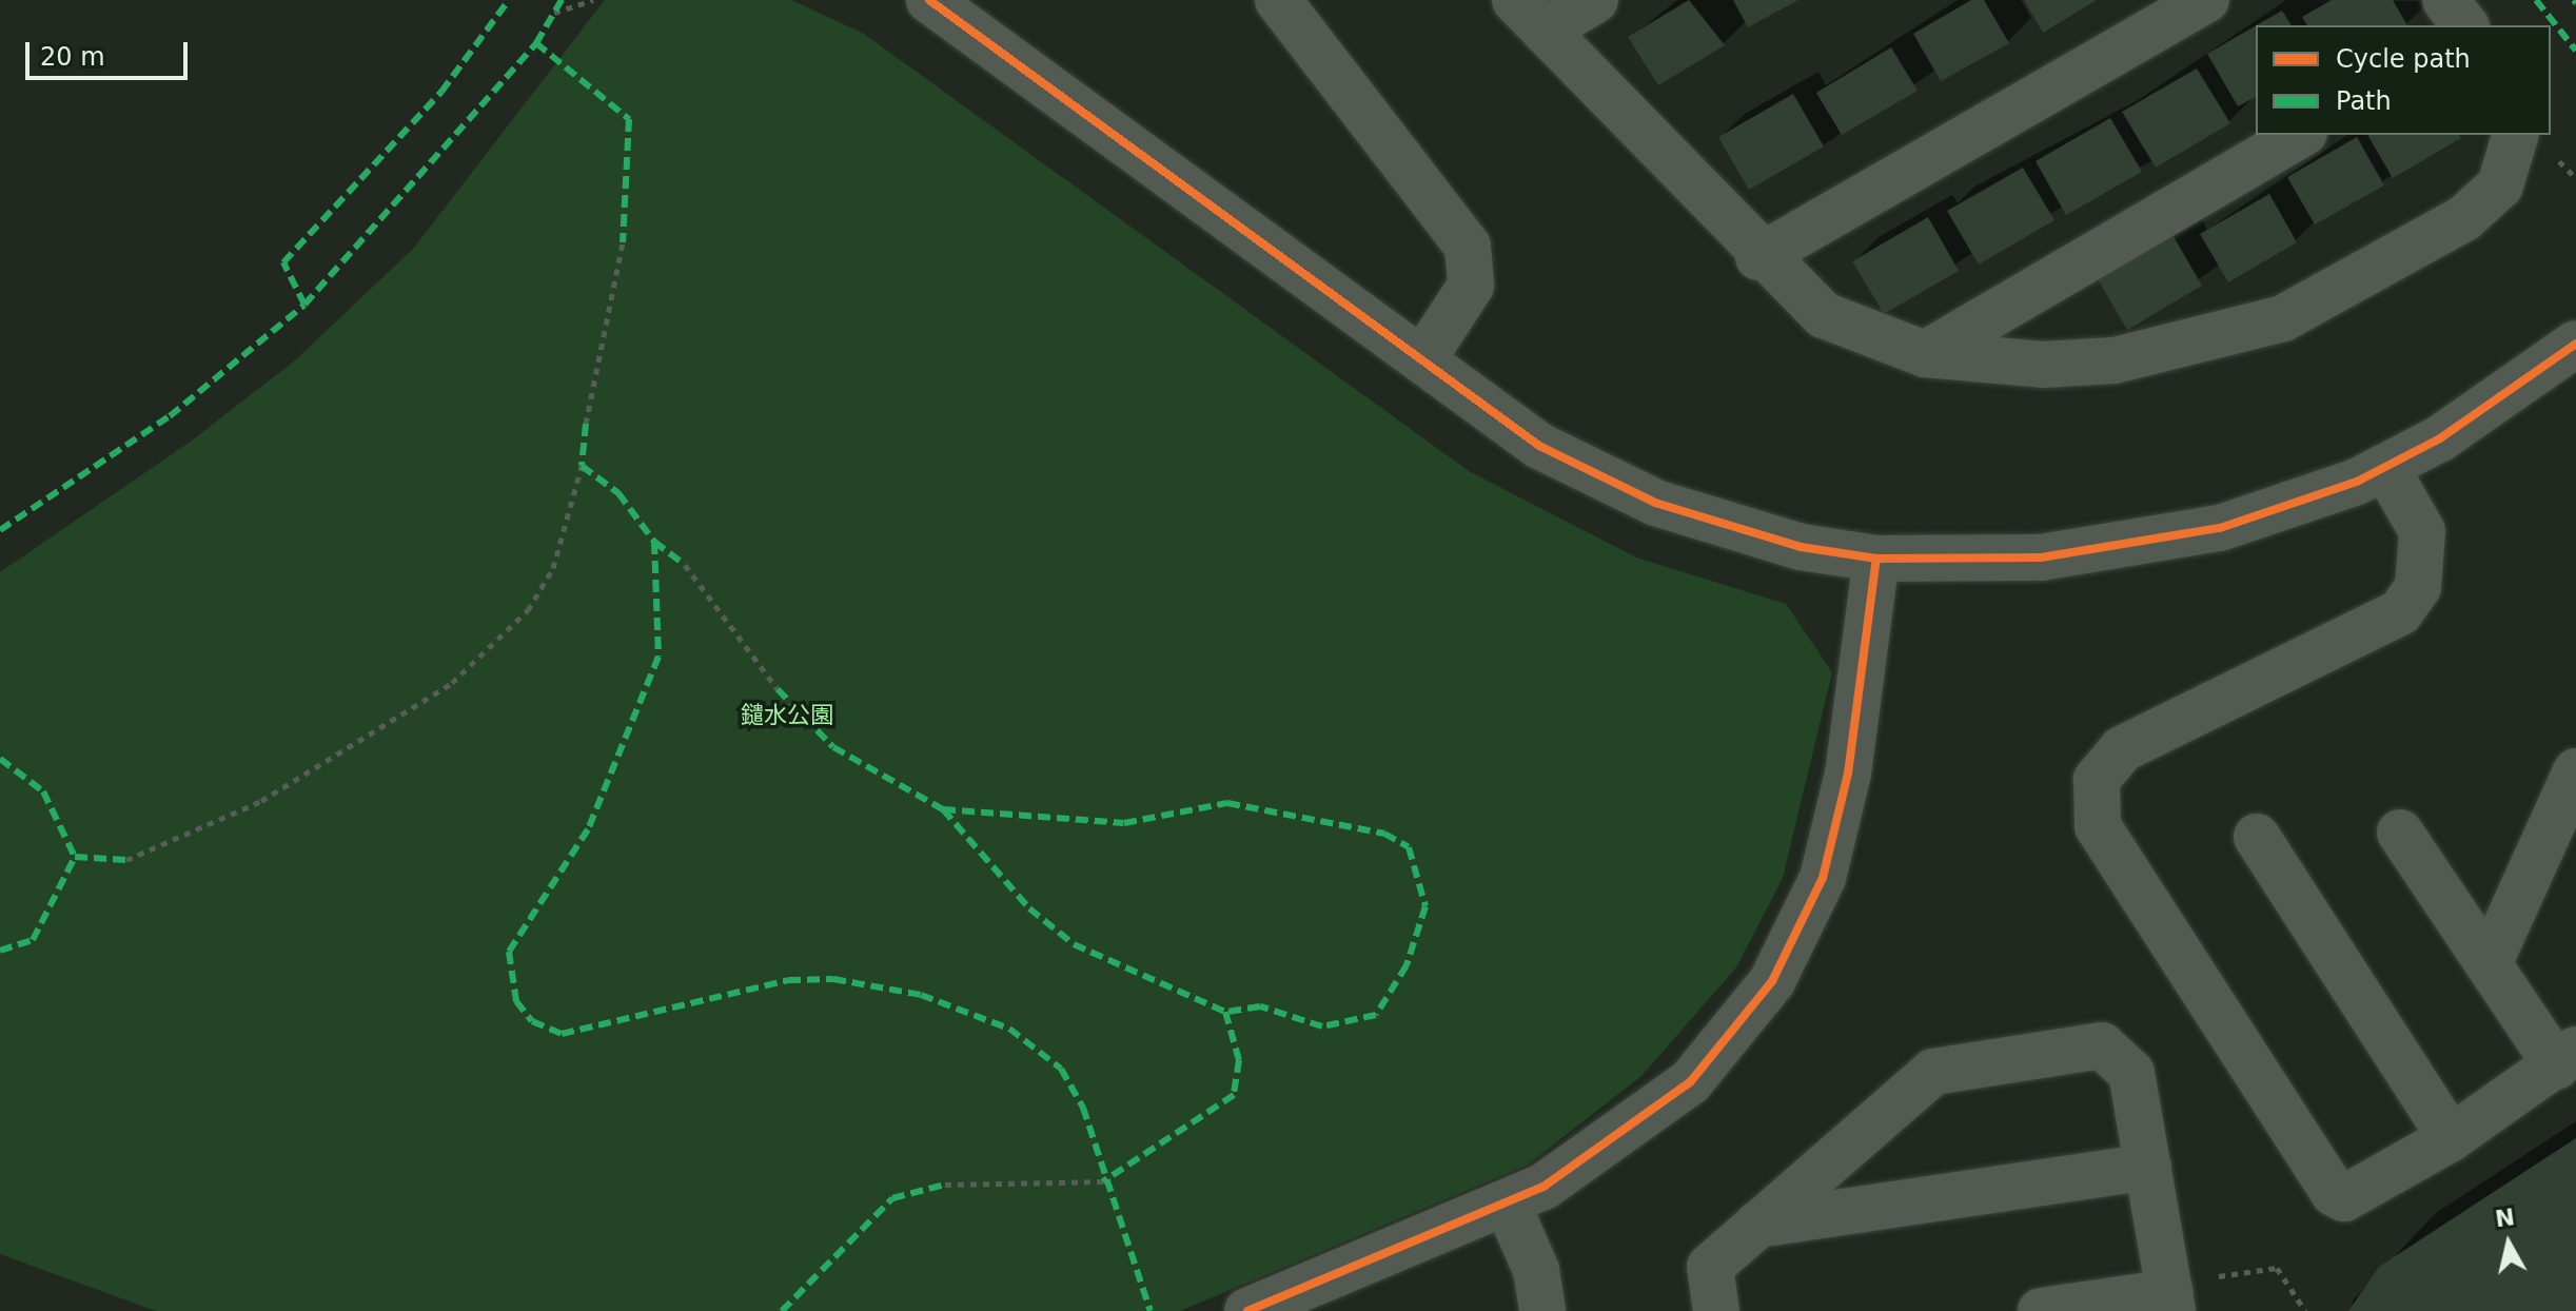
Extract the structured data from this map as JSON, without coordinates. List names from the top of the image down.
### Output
{
  "parks": ["鑓水公園"],
  "legend": ["Cycle path", "Path"],
  "scale_bar": "20 m",
  "north": "top"
}
